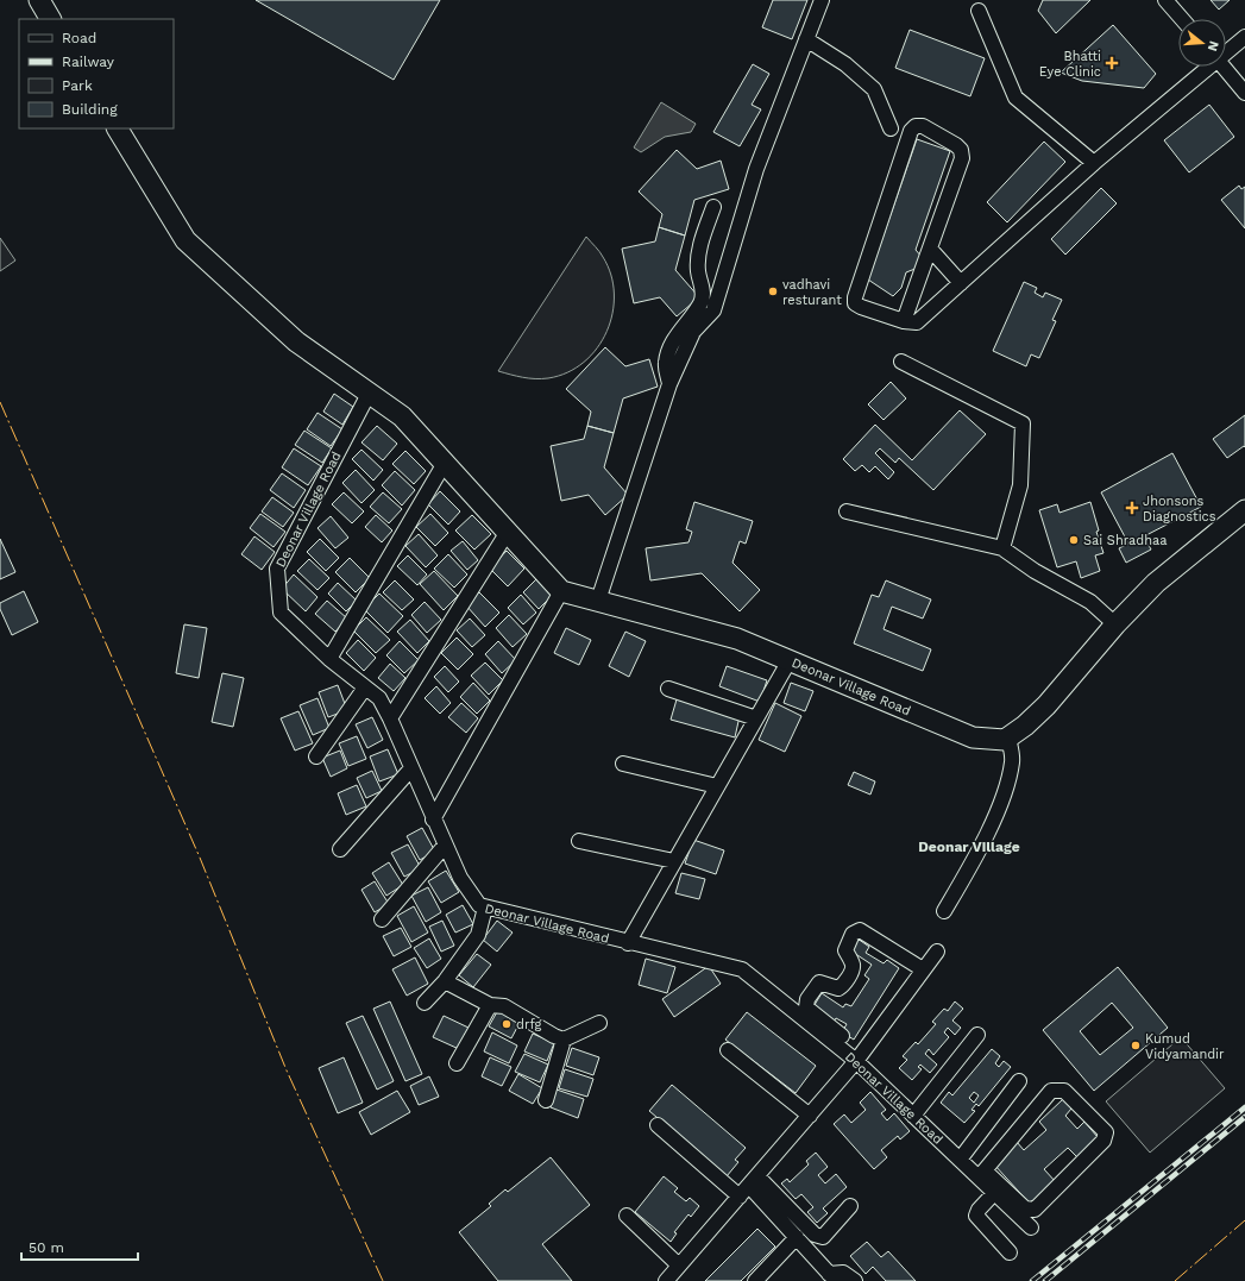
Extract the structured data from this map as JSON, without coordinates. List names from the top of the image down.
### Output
{
  "streets": {
    "main road": ["Deonar Village Road"]
  },
  "districts": ["Deonar Village"],
  "places": {
    "health": ["Bhatti Eye Clinic", "Jhonsons Diagnostics"],
    "other": [
      "vadhavi resturant",
      "Sai Shradhaa",
      "drfg",
      "Kumud Vidyamandir"
    ]
  },
  "legend": [
    "Road",
    "Railway",
    "Park",
    "Building"
  ],
  "scale_bar": "50 m",
  "north": "right"
}
